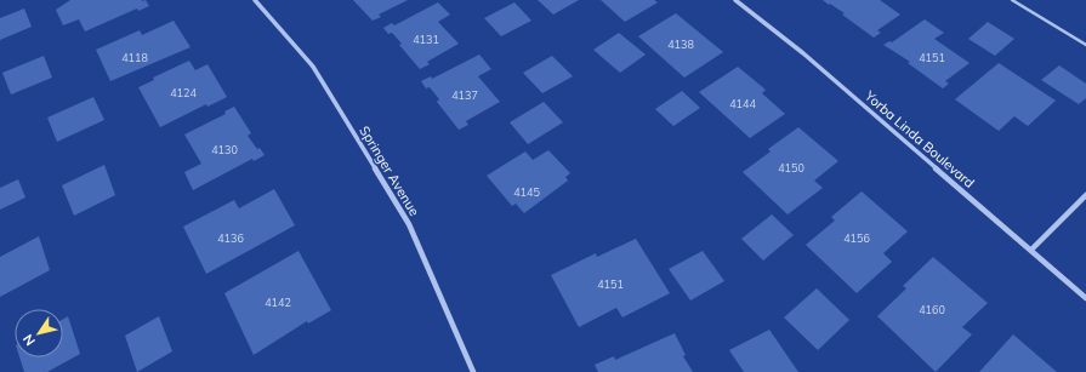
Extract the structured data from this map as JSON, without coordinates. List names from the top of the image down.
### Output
{
  "streets": {
    "street": ["Yorba Linda Boulevard", "Springer Avenue"]
  },
  "house_numbers": [
    "4131",
    "4138",
    "4118",
    "4151",
    "4124",
    "4137",
    "4144",
    "4130",
    "4150",
    "4145",
    "4136",
    "4156",
    "4151",
    "4142",
    "4160"
  ],
  "north": "bottom left"
}
